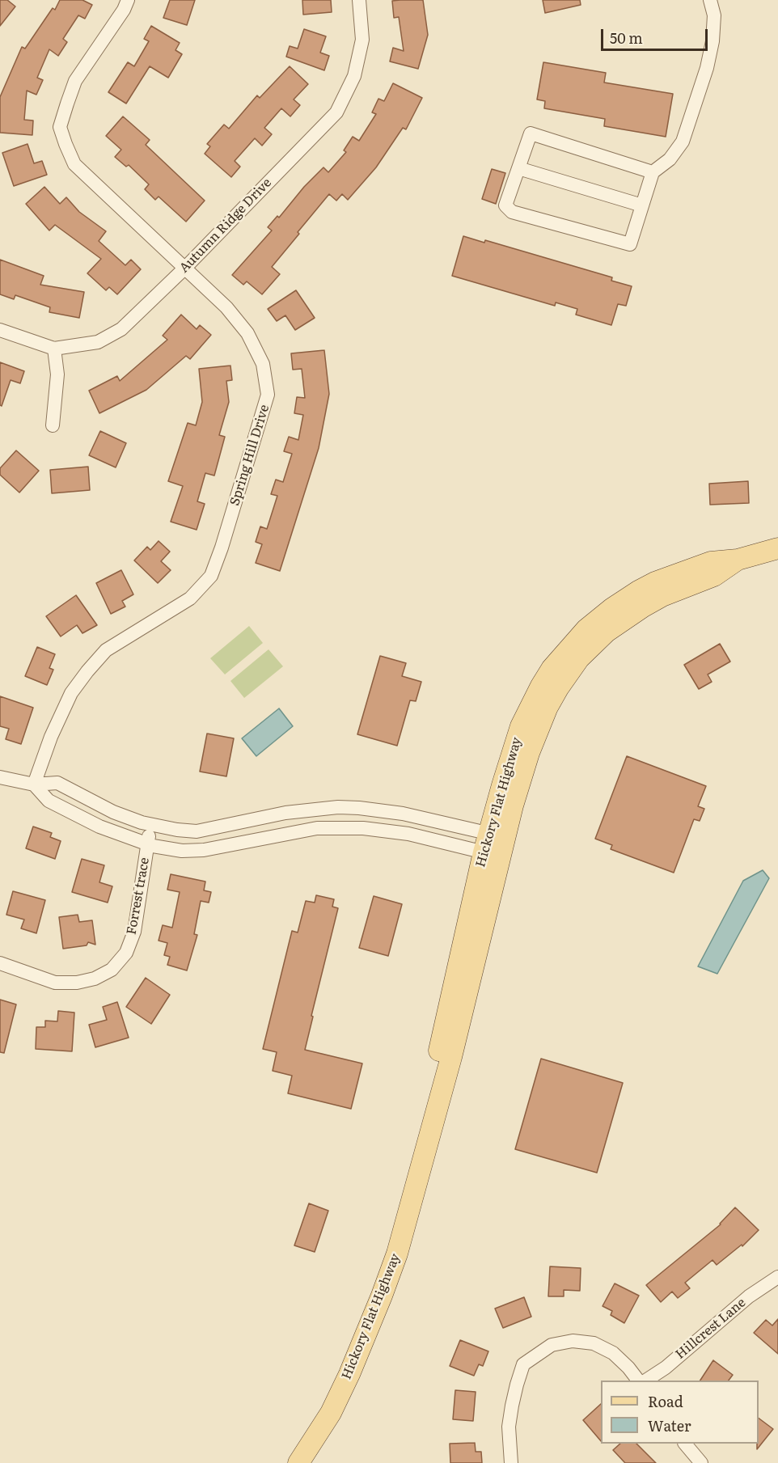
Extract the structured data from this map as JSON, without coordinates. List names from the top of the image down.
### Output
{
  "streets": {
    "main road": ["Hickory Flat Highway"],
    "street": [
      "Autumn Ridge Drive",
      "Spring Hill Drive",
      "Forrest trace",
      "Hillcrest Lane"
    ]
  },
  "crossings": [
    ["Autumn Ridge Drive", "Spring Hill Drive"]
  ],
  "legend": ["Road", "Water"],
  "scale_bar": "50 m"
}
